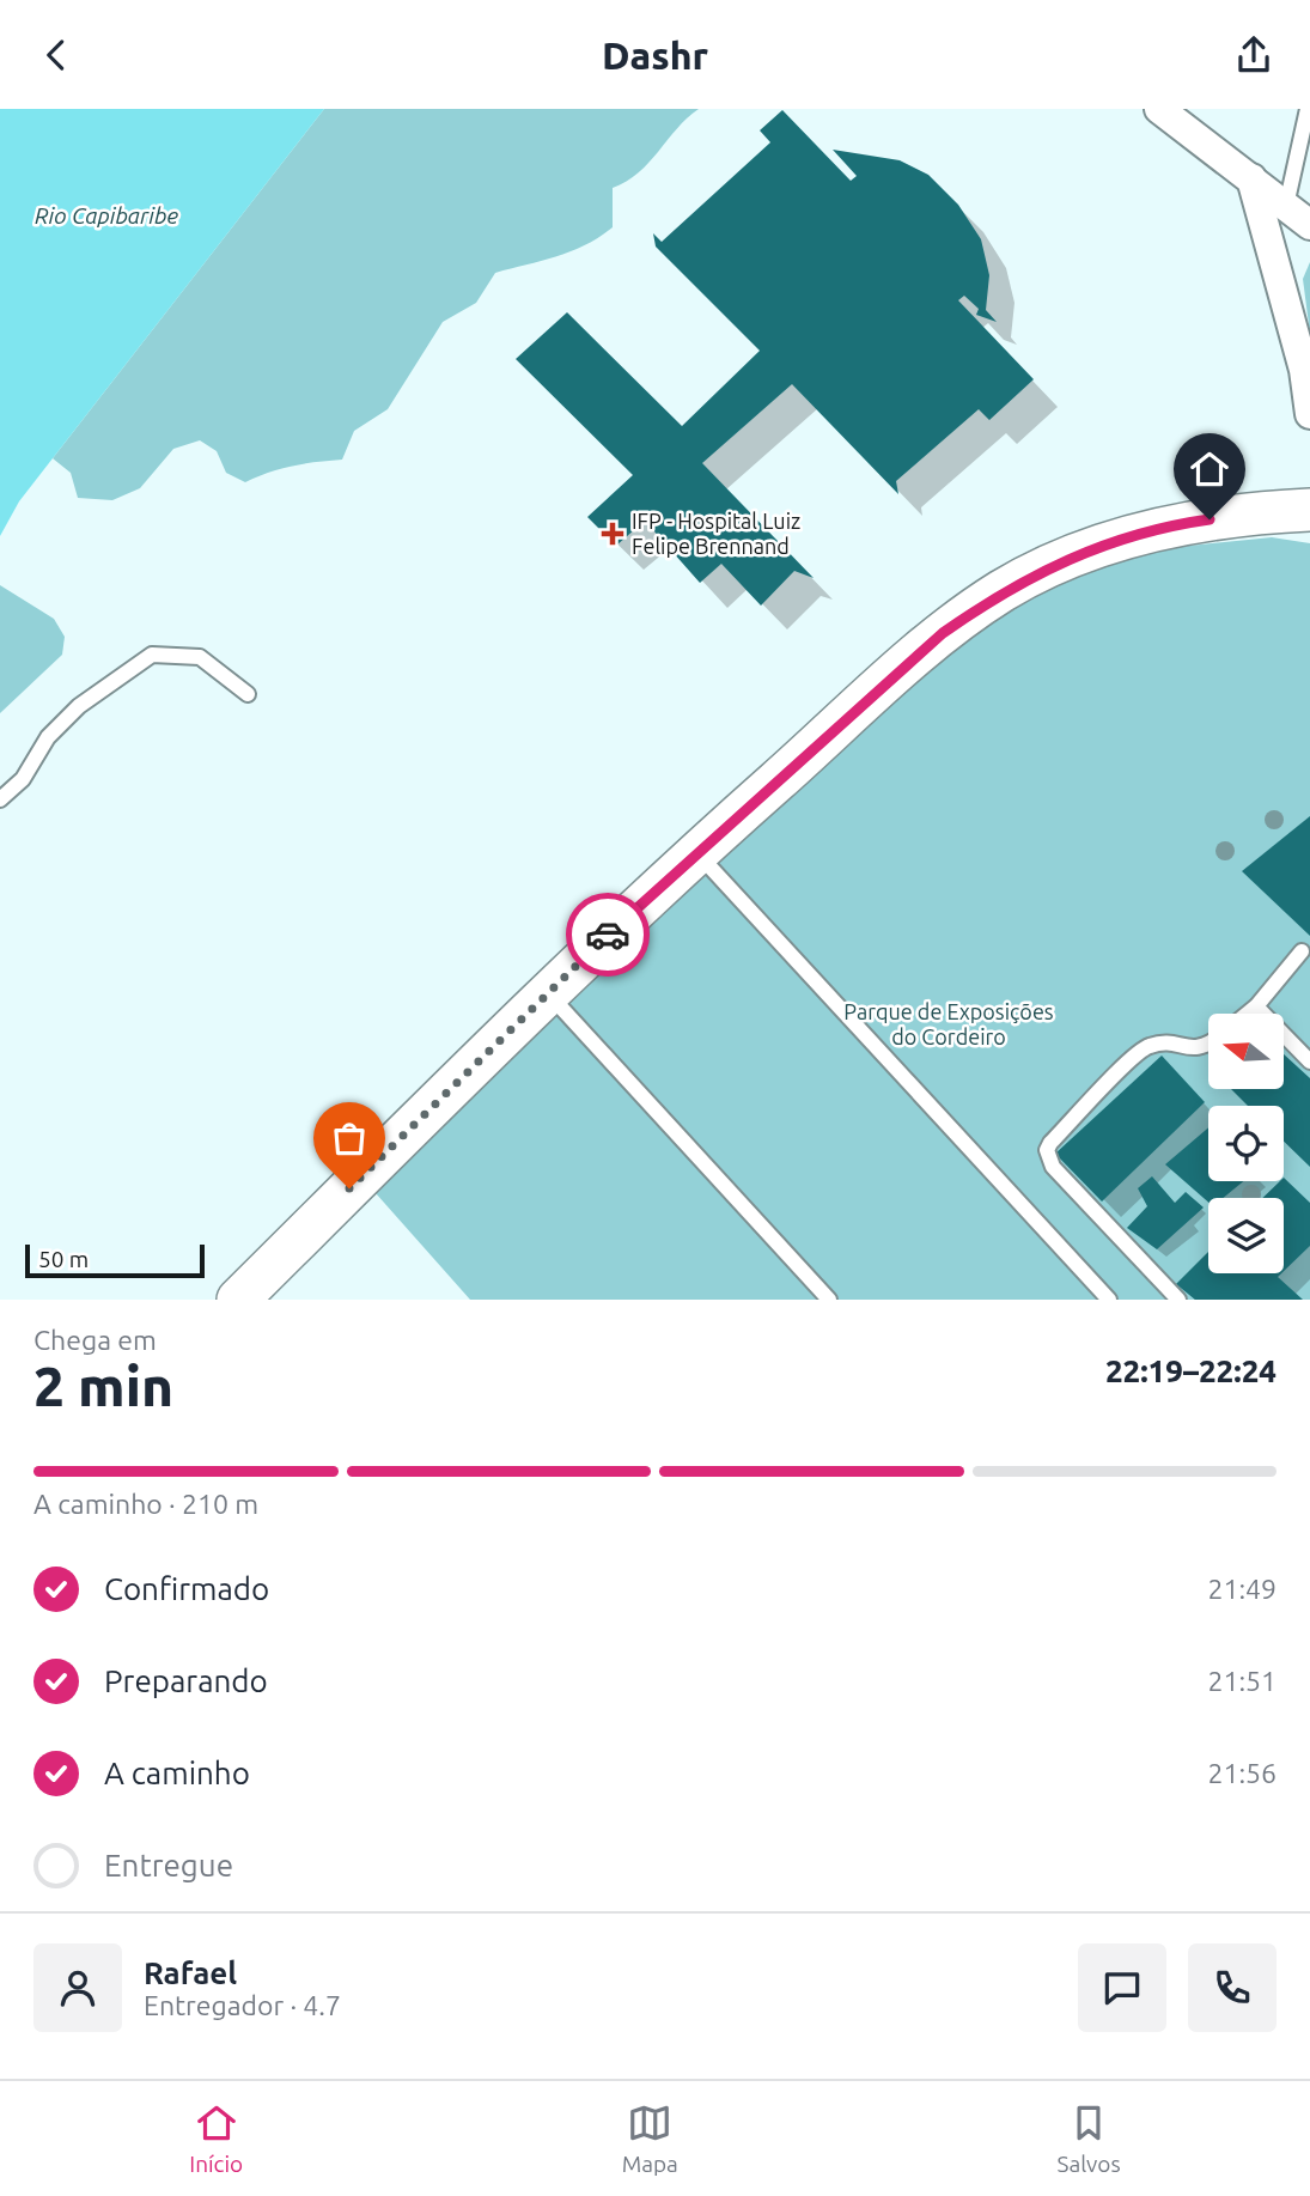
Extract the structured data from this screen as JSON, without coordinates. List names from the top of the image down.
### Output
{
  "water": ["Rio Capibaribe"],
  "parks": ["Parque de Exposições do Cordeiro"],
  "places": {
    "health": ["IFP - Hospital Luiz Felipe Brennand"]
  },
  "scale_bar": "50 m",
  "north": "left",
  "page": {
    "header": "Dashr",
    "scale": "50 m",
    "heading": ["2 min", "Chega em", "22:19–22:24"],
    "panel": ["Rafael", "Entregador · 4.7"],
    "bar": "A caminho · 210 m",
    "list": [
      ["Confirmado", "21:49"],
      ["Preparando", "21:51"],
      ["A caminho", "21:56"],
      "Entregue"
    ],
    "tabs": ["Início", "Mapa", "Salvos"]
  }
}
